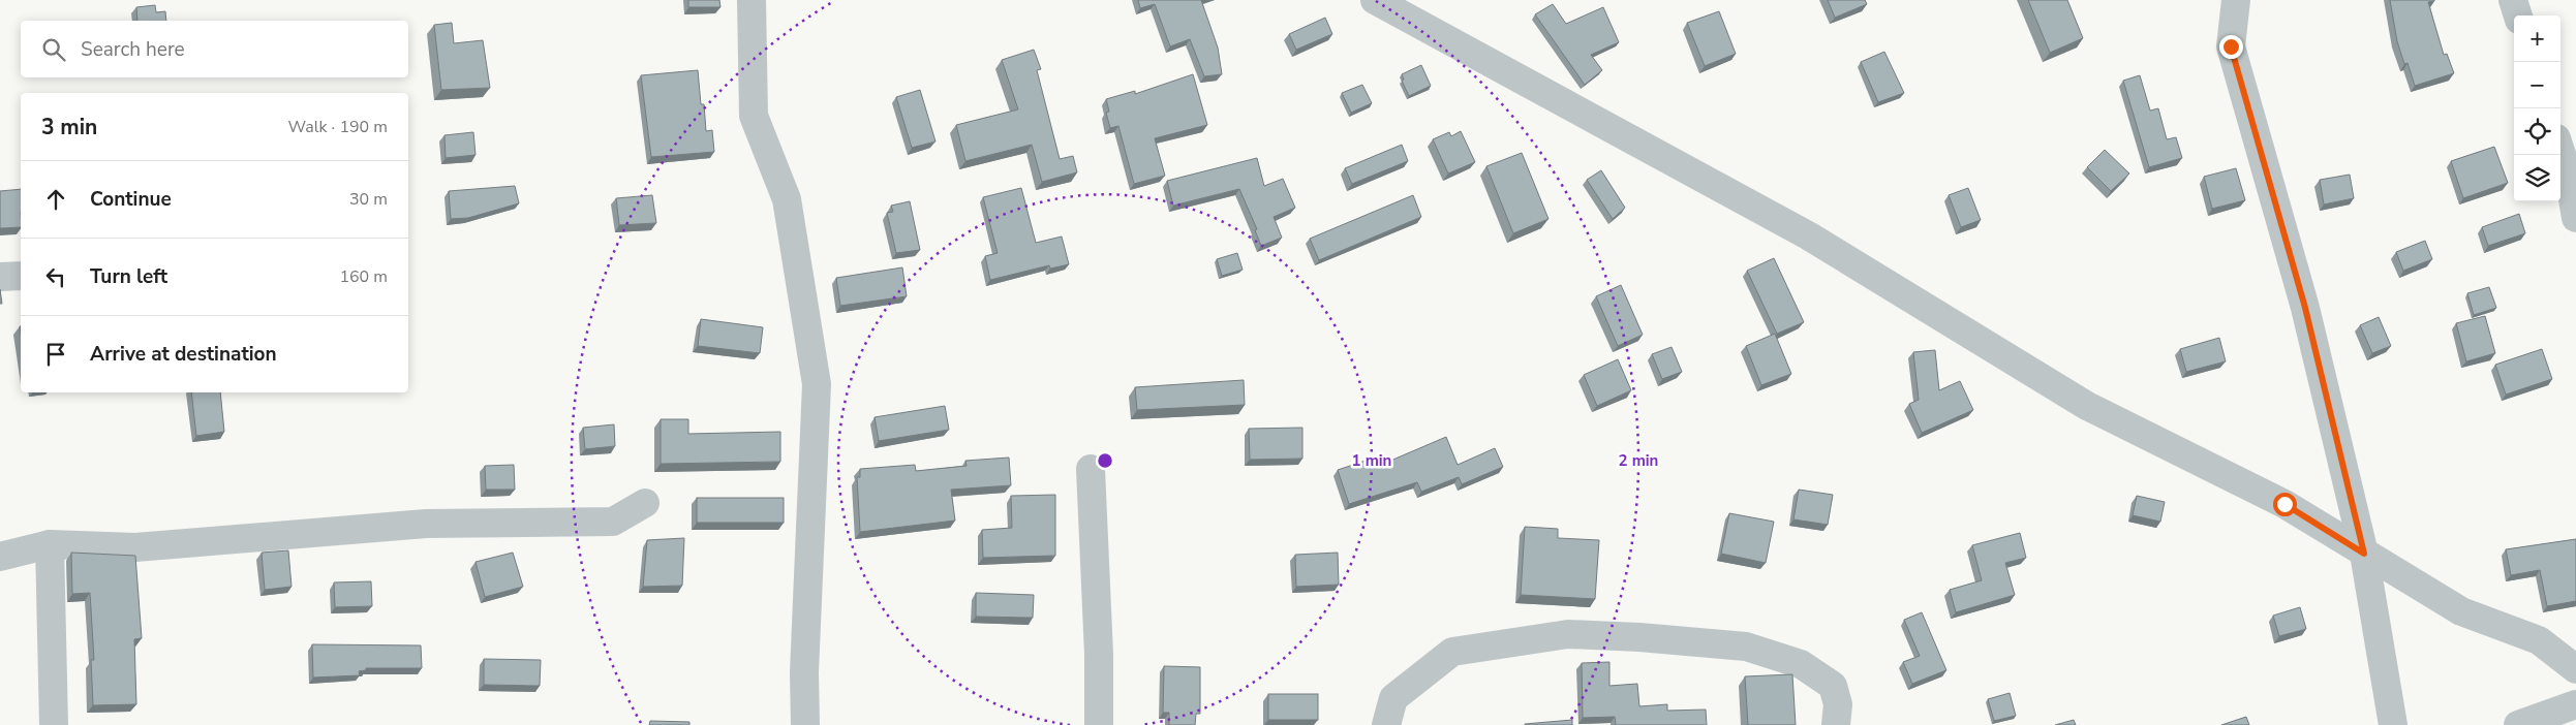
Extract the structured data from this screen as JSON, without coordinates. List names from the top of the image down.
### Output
{
  "page": {
    "map_buttons": ["+", "−"],
    "search": "Search here",
    "heading": ["3 min", "Walk · 190 m"],
    "list": [
      ["Continue", "30 m"],
      ["Turn left", "160 m"],
      "Arrive at destination"
    ]
  },
  "rings": ["1 min", "2 min"]
}
